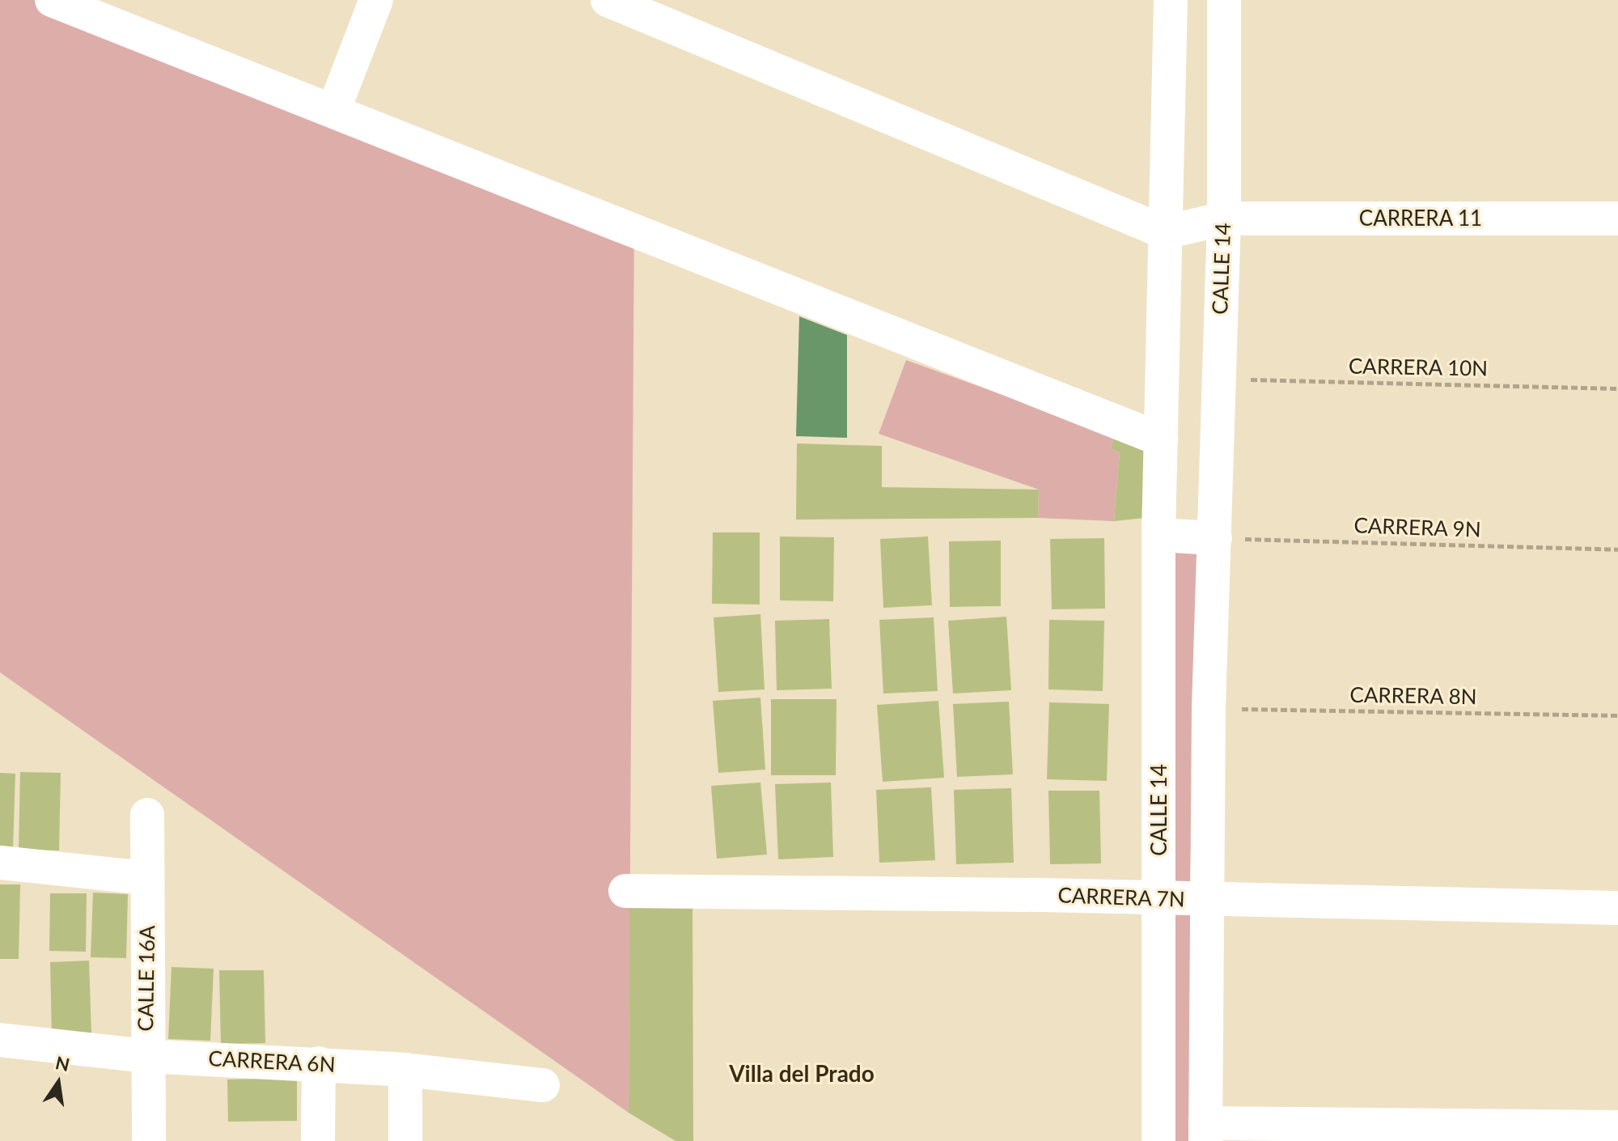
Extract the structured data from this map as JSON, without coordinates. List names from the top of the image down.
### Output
{
  "streets": {
    "street": [
      "CARRERA 11",
      "CALLE 14",
      "CARRERA 7N",
      "CALLE 16A",
      "CARRERA 6N"
    ],
    "path": ["CARRERA 10N", "CARRERA 9N", "CARRERA 8N"]
  },
  "crossings": [
    ["CARRERA 11", "CALLE 14"],
    ["CALLE 14", "CARRERA 10N"],
    ["CALLE 14", "CARRERA 9N"],
    ["CALLE 14", "CARRERA 8N"],
    ["CALLE 14", "CARRERA 7N"],
    ["CALLE 16A", "CARRERA 6N"]
  ],
  "districts": ["Villa del Prado"],
  "north": "top"
}
